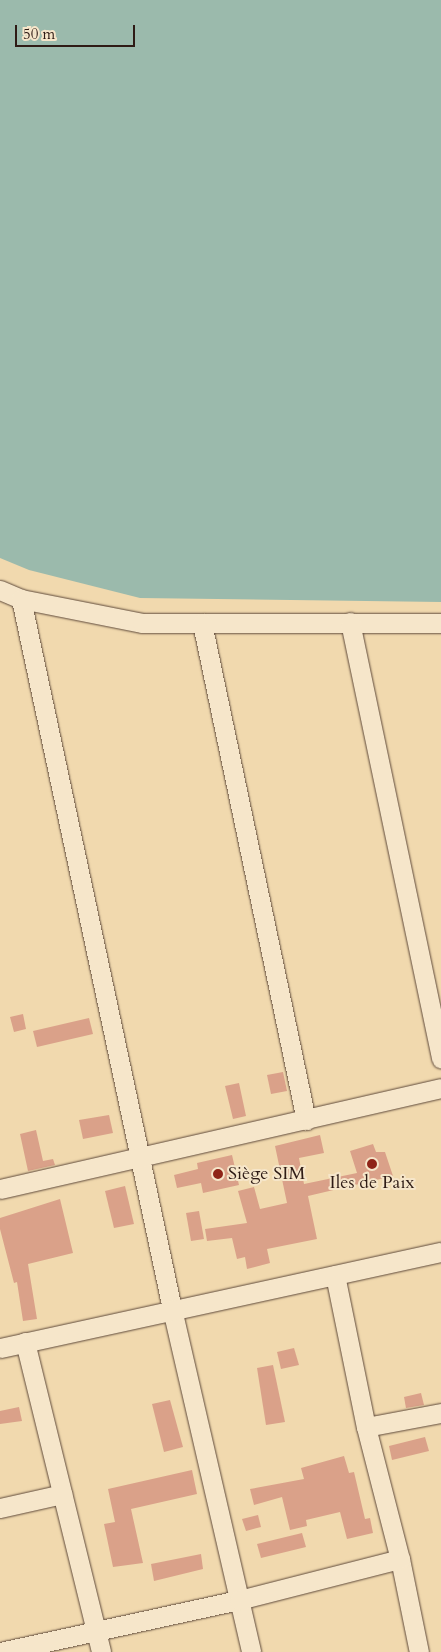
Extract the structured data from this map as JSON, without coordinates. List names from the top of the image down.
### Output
{
  "places": ["Iles de Paix", "Siège SIM"],
  "scale_bar": "50 m"
}
